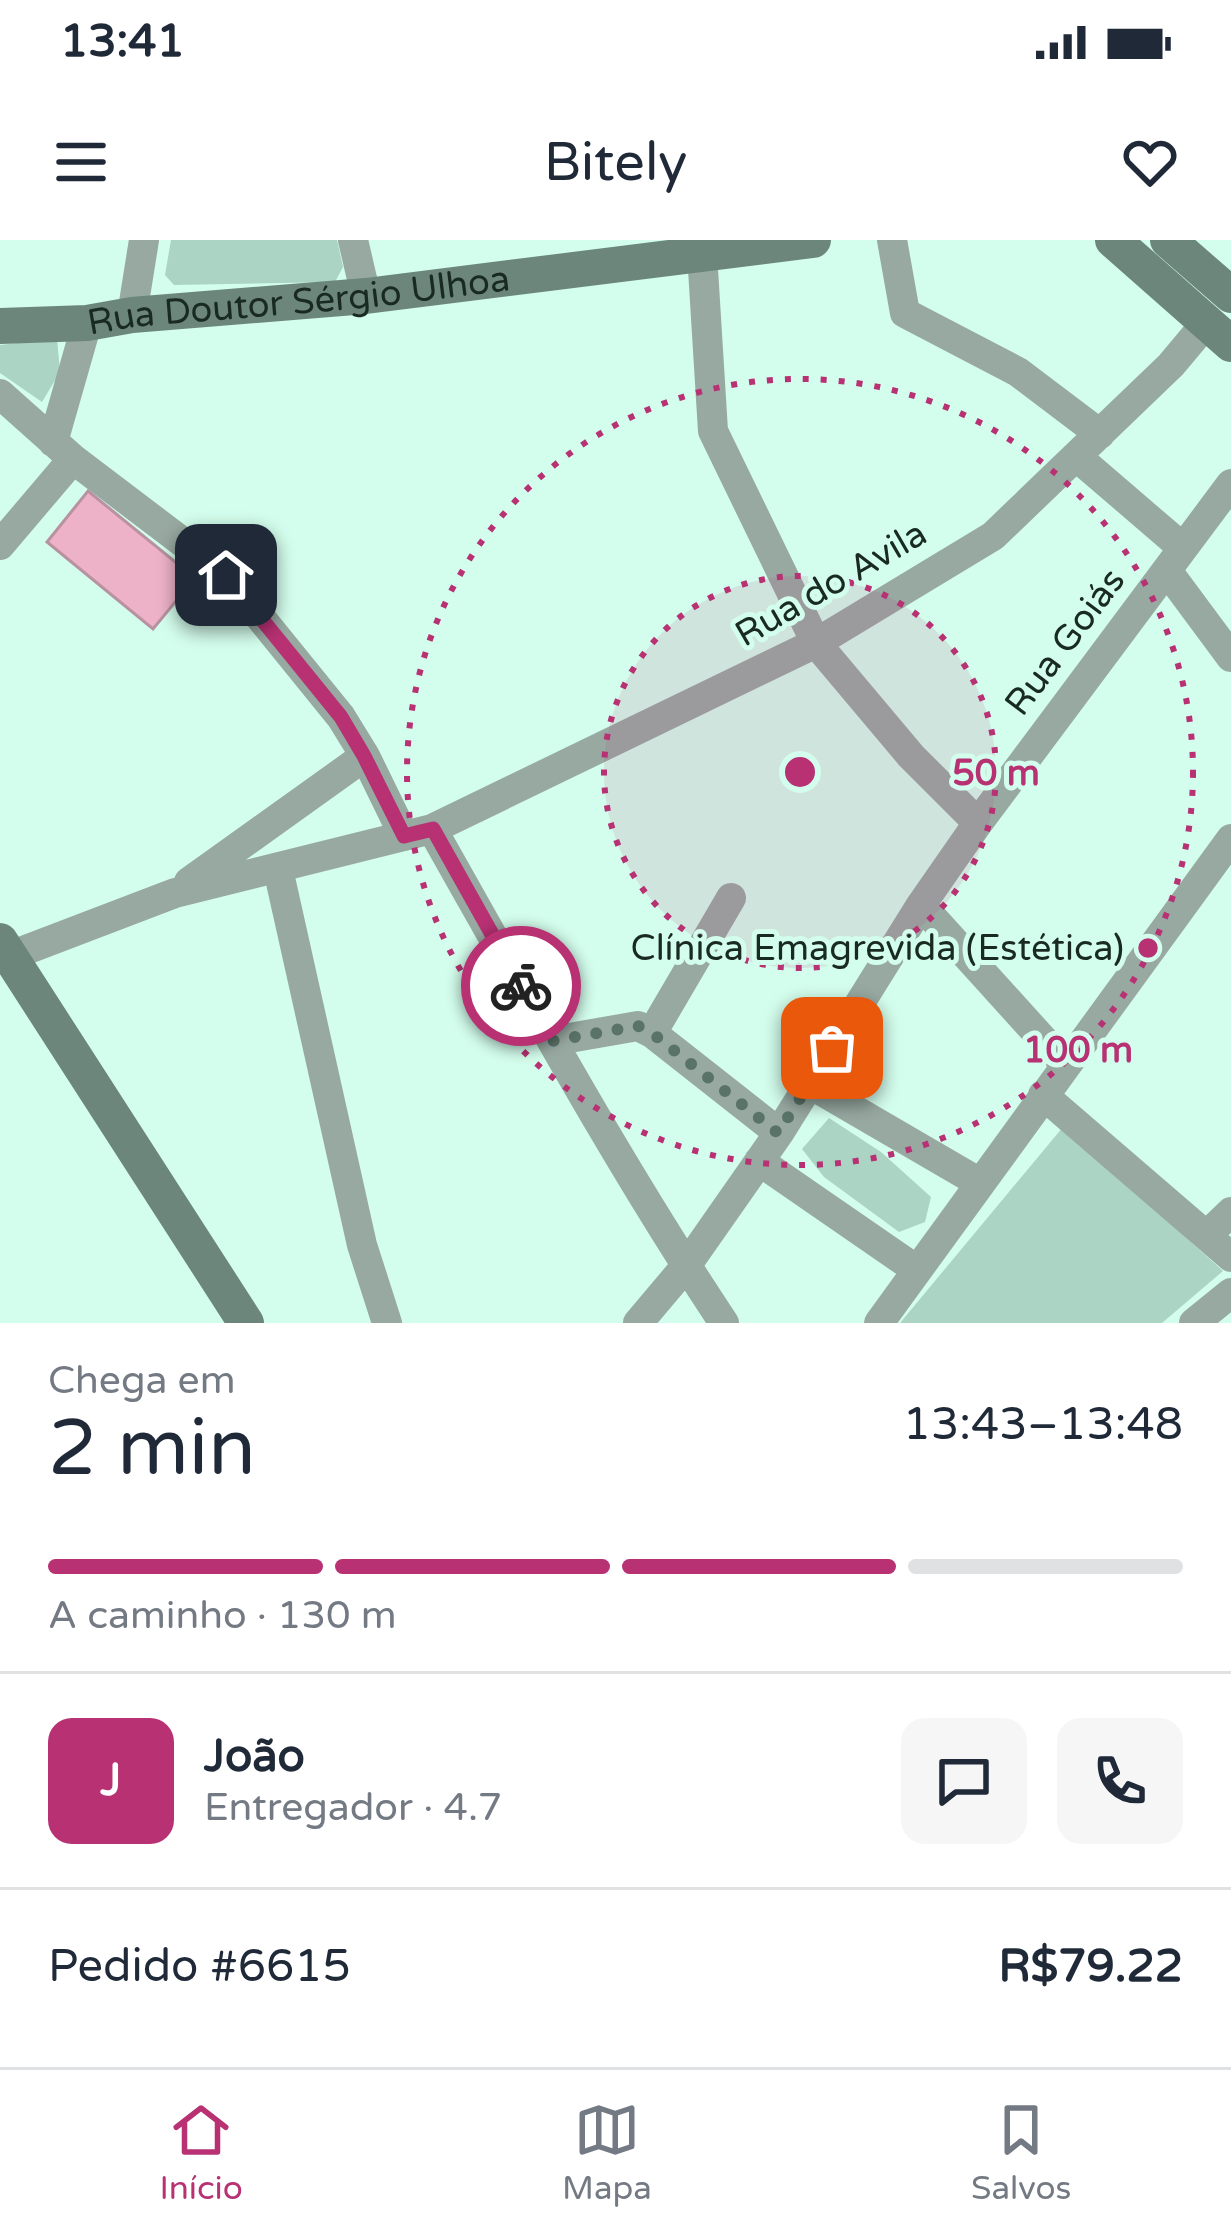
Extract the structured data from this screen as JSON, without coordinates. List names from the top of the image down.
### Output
{
  "streets": {
    "street": ["Rua Doutor Sérgio Ulhoa", "Rua do Avila", "Rua Goiás"]
  },
  "places": ["Clínica Emagrevida (Estética)"],
  "page": {
    "status": "13:41",
    "header": "Bitely",
    "heading": ["2 min", "Chega em", "13:43–13:48"],
    "panel": [
      "João",
      "Entregador · 4.7",
      "Pedido #6615",
      "R$79.22"
    ],
    "bar": "A caminho · 130 m",
    "round": "J",
    "tabs": ["Início", "Mapa", "Salvos"]
  },
  "rings": ["50 m", "100 m"]
}
